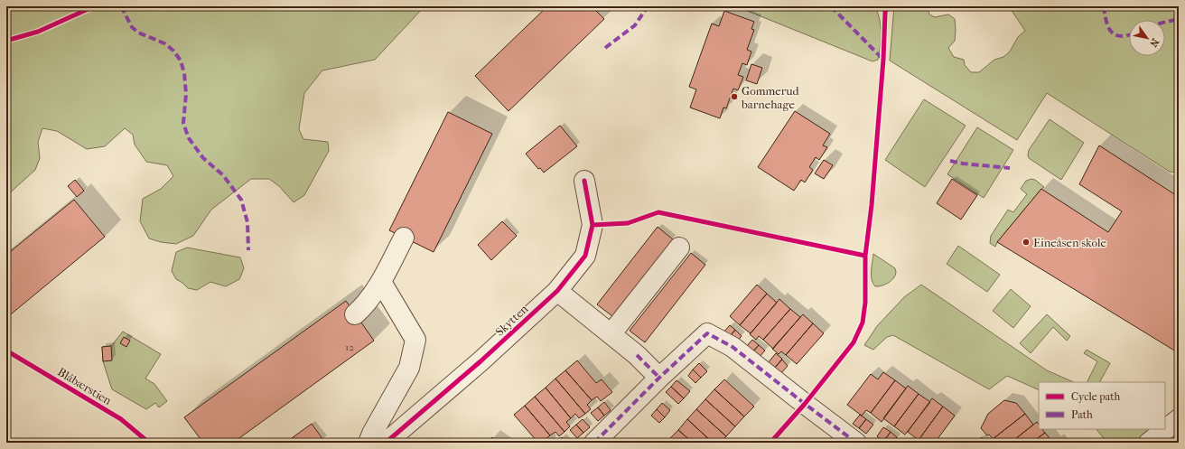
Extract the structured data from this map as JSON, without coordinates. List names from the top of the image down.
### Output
{
  "streets": {
    "street": ["Skytten"],
    "cycle path": ["Blåbærstien"]
  },
  "places": ["Gommerud barnehage", "Eineåsen skole"],
  "house_numbers": ["12"],
  "legend": ["Cycle path", "Path"],
  "north": "bottom right"
}
